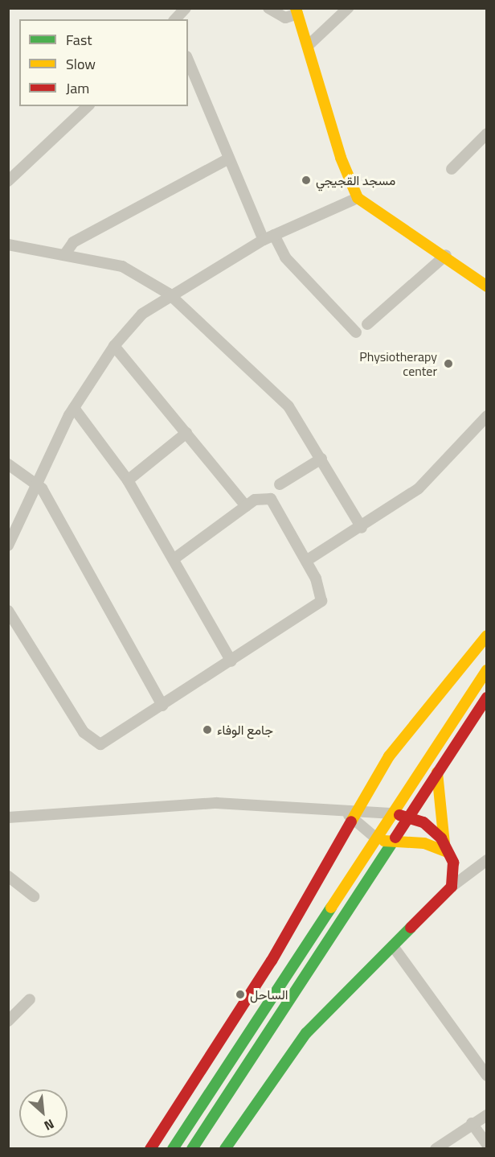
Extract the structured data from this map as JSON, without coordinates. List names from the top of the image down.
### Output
{
  "places": [
    "مسجد القجيجي",
    "Physiotherapy center",
    "جامع الوفاء",
    "الساحل"
  ],
  "legend": ["Fast", "Slow", "Jam"],
  "north": "bottom right"
}
